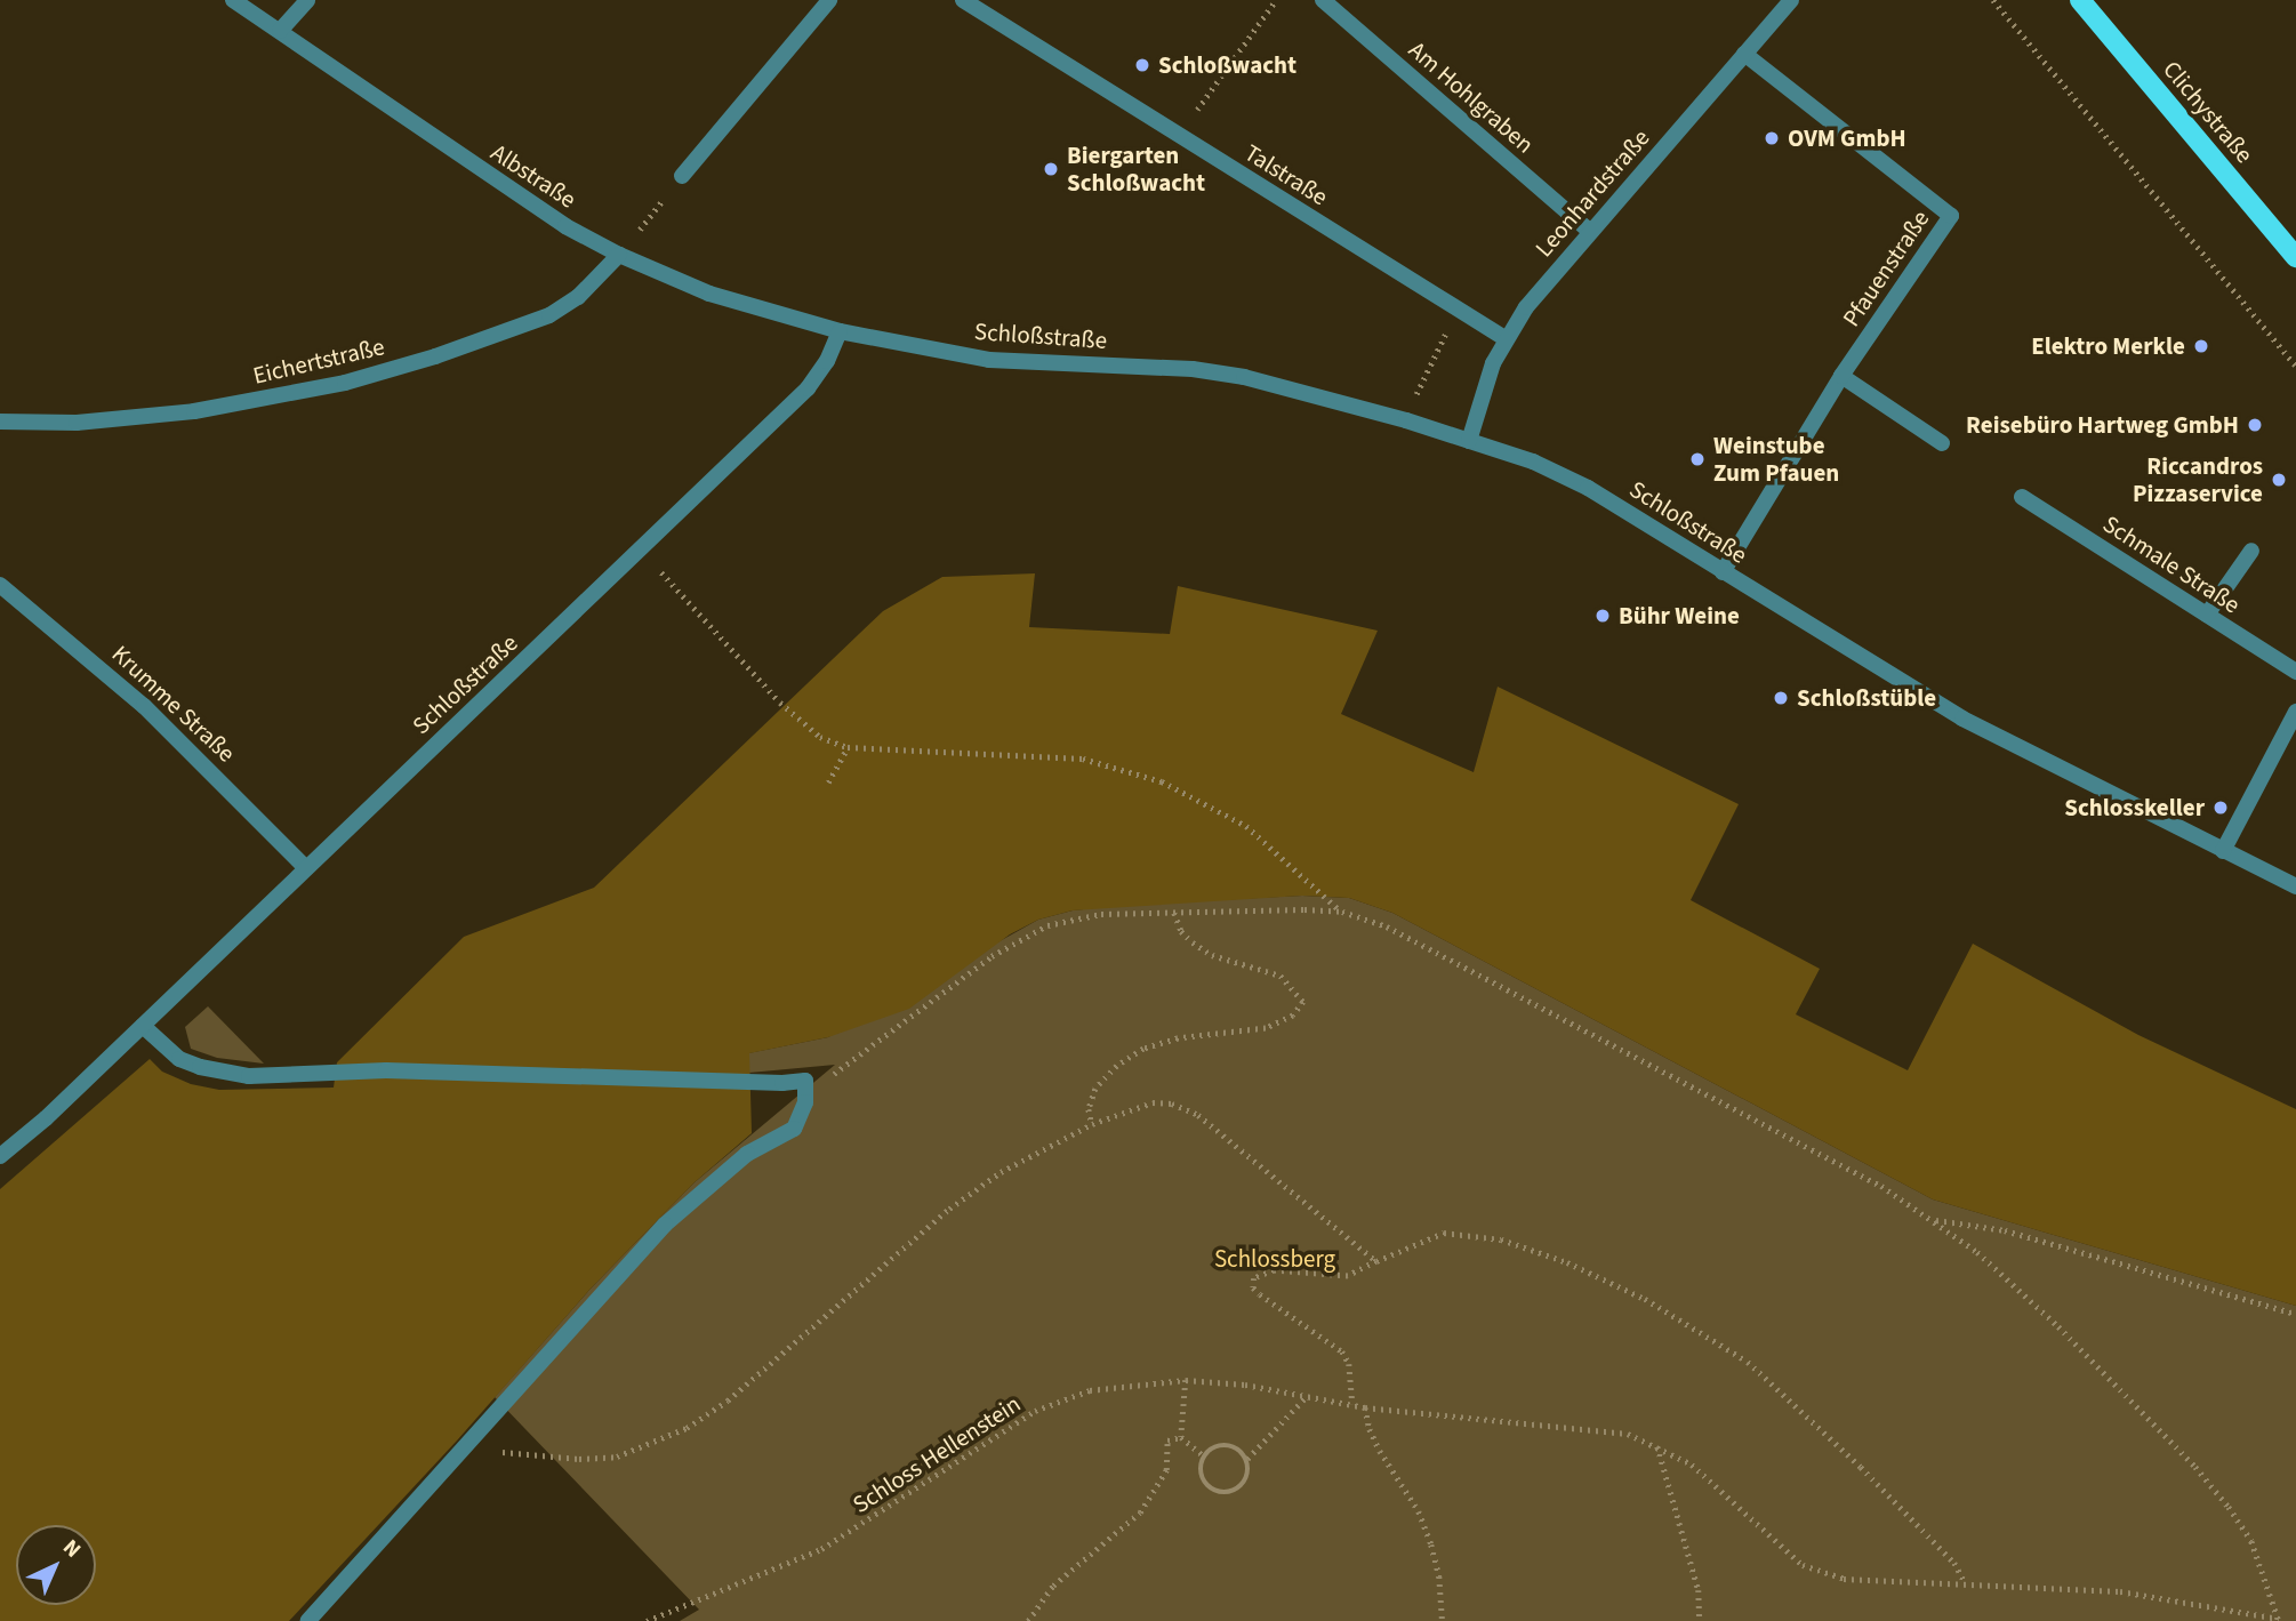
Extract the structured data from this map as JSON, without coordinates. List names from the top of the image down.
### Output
{
  "streets": {
    "main road": ["Clichystraße"],
    "street": [
      "Am Hohlgraben",
      "Talstraße",
      "Albstraße",
      "Leonhardstraße",
      "Pfauenstraße",
      "Schloßstraße",
      "Eichertstraße",
      "Schmale Straße",
      "Krumme Straße"
    ],
    "path": ["Schloss Hellenstein"]
  },
  "crossings": [
    ["Am Hohlgraben", "Leonhardstraße"],
    ["Talstraße", "Leonhardstraße"],
    ["Albstraße", "Schloßstraße"],
    ["Albstraße", "Eichertstraße"],
    ["Leonhardstraße", "Pfauenstraße"],
    ["Leonhardstraße", "Schloßstraße"],
    ["Pfauenstraße", "Schloßstraße"],
    ["Schloßstraße", "Krumme Straße"]
  ],
  "parks": ["Schlossberg"],
  "places": [
    "Schloßwacht",
    "OVM GmbH",
    "Biergarten Schloßwacht",
    "Elektro Merkle",
    "Reisebüro Hartweg GmbH",
    "Weinstube Zum Pfauen",
    "Riccandros Pizzaservice",
    "Bühr Weine",
    "Schloßstüble",
    "Schlosskeller"
  ],
  "north": "top right"
}
